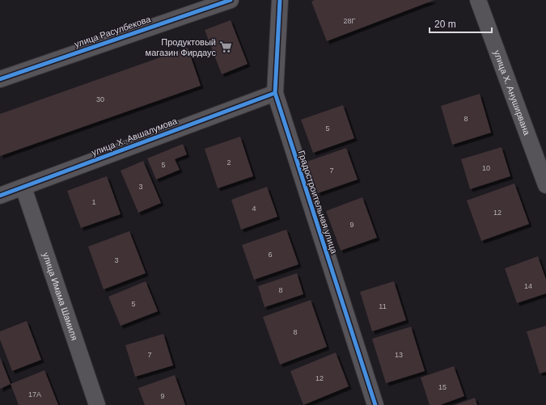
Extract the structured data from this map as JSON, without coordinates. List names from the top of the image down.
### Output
{
  "streets": {
    "street": [
      "улица Расулбекова",
      "улица Х. Ануширвана",
      "улица Х. Авшалумова",
      "Градостроительная улица",
      "улица Имама Шамиля"
    ]
  },
  "crossings": [
    ["улица Х. Авшалумова", "Градостроительная улица"],
    ["улица Х. Авшалумова", "улица Имама Шамиля"]
  ],
  "places": {
    "supermarket": ["Продуктовый магазин Фирдаус"]
  },
  "house_numbers": [
    "28Г",
    "30",
    "8",
    "5",
    "2",
    "5",
    "10",
    "7",
    "3",
    "1",
    "4",
    "12",
    "9",
    "6",
    "3",
    "14",
    "8",
    "5",
    "11",
    "8",
    "7",
    "13",
    "12",
    "15",
    "17А",
    "9"
  ],
  "scale_bar": "20 m"
}
